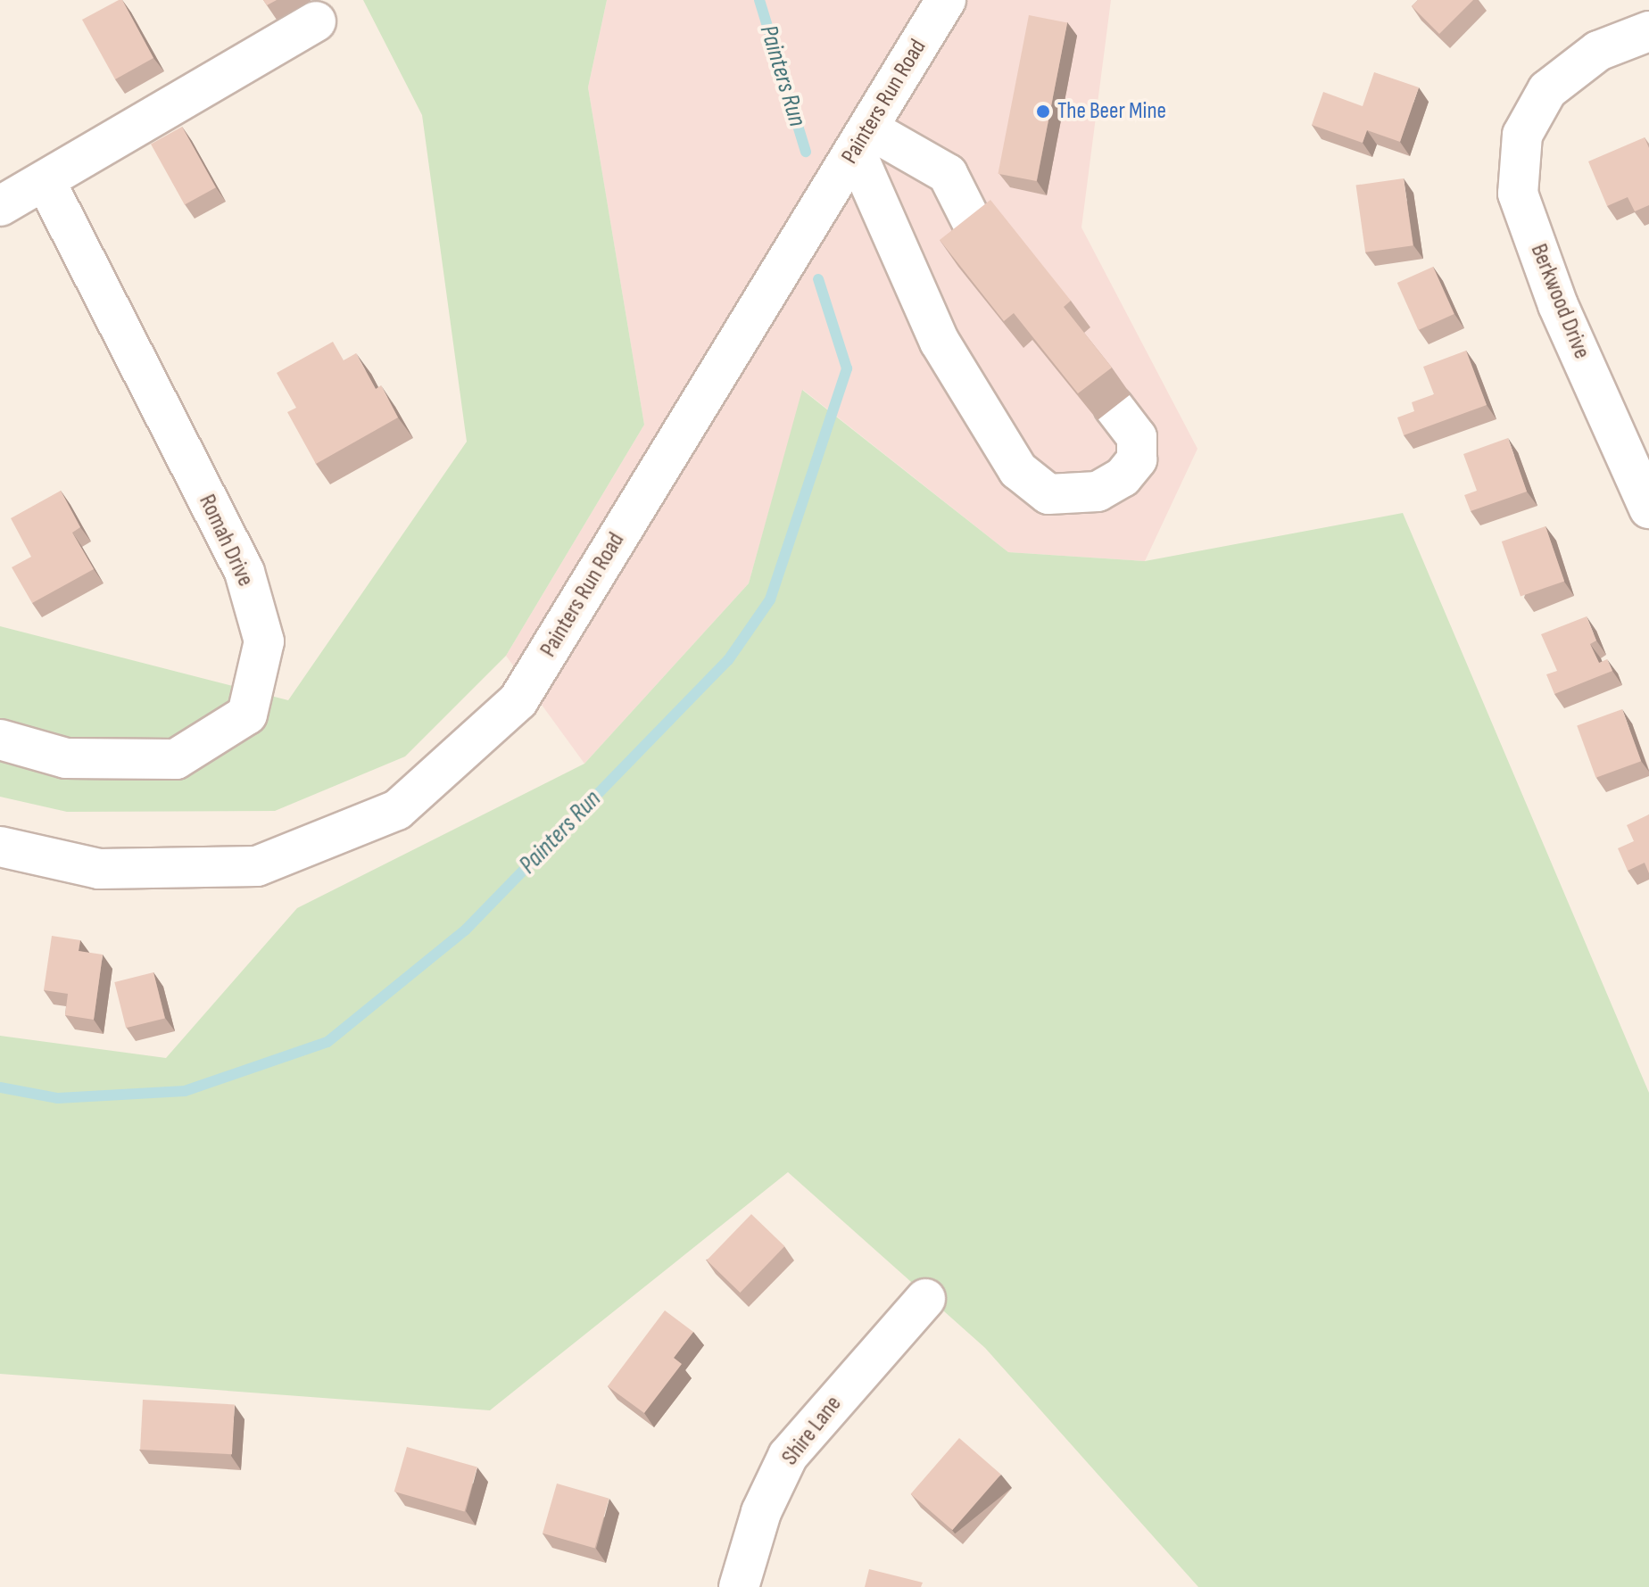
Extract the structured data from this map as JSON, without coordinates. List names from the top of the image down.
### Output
{
  "streets": {
    "street": [
      "Painters Run Road",
      "Berkwood Drive",
      "Romah Drive",
      "Shire Lane"
    ]
  },
  "water": ["Painters Run"],
  "places": ["The Beer Mine"]
}
